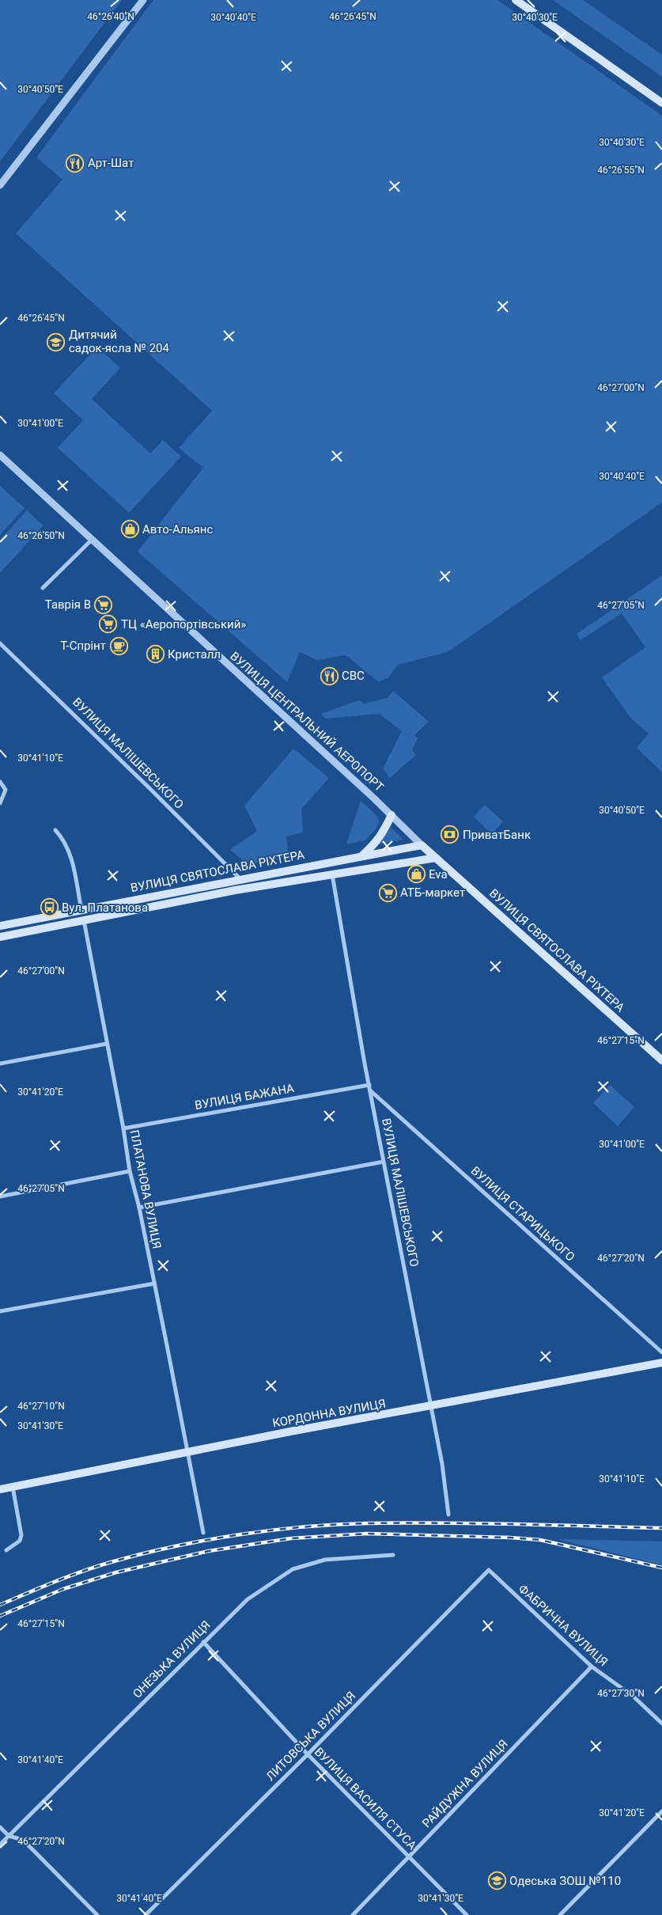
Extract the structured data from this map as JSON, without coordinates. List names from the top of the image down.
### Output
{
  "streets": {
    "main road": ["ВУЛИЦЯ СВЯТОСЛАВА РІХТЕРА", "КОРДОННА ВУЛИЦЯ"],
    "street": [
      "ВУЛИЦЯ ЦЕНТРАЛЬНИЙ АЕРОПОРТ",
      "ВУЛИЦЯ МАЛІШЕВСЬКОГО",
      "ВУЛИЦЯ БАЖАНА",
      "ПЛАТАНОВА ВУЛИЦЯ",
      "ВУЛИЦЯ СТАРИЦЬКОГО",
      "ФАБРИЧНА ВУЛИЦЯ",
      "ОНЕЗЬКА ВУЛИЦЯ",
      "ЛИТОВСЬКА ВУЛИЦЯ",
      "РАЙДУЖНА ВУЛИЦЯ",
      "ВУЛИЦЯ ВАСИЛЯ СТУСА"
    ]
  },
  "crossings": [
    ["ВУЛИЦЯ ЦЕНТРАЛЬНИЙ АЕРОПОРТ", "ВУЛИЦЯ СВЯТОСЛАВА РІХТЕРА"],
    ["ВУЛИЦЯ МАЛІШЕВСЬКОГО", "ВУЛИЦЯ СВЯТОСЛАВА РІХТЕРА"],
    ["ВУЛИЦЯ МАЛІШЕВСЬКОГО", "ВУЛИЦЯ БАЖАНА"],
    ["ВУЛИЦЯ МАЛІШЕВСЬКОГО", "ВУЛИЦЯ СТАРИЦЬКОГО"],
    ["ВУЛИЦЯ МАЛІШЕВСЬКОГО", "КОРДОННА ВУЛИЦЯ"],
    ["ВУЛИЦЯ СВЯТОСЛАВА РІХТЕРА", "ПЛАТАНОВА ВУЛИЦЯ"],
    ["ВУЛИЦЯ БАЖАНА", "ПЛАТАНОВА ВУЛИЦЯ"],
    ["ПЛАТАНОВА ВУЛИЦЯ", "КОРДОННА ВУЛИЦЯ"],
    ["ФАБРИЧНА ВУЛИЦЯ", "ЛИТОВСЬКА ВУЛИЦЯ"],
    ["ФАБРИЧНА ВУЛИЦЯ", "РАЙДУЖНА ВУЛИЦЯ"],
    ["ОНЕЗЬКА ВУЛИЦЯ", "ВУЛИЦЯ ВАСИЛЯ СТУСА"],
    ["ЛИТОВСЬКА ВУЛИЦЯ", "ВУЛИЦЯ ВАСИЛЯ СТУСА"],
    ["РАЙДУЖНА ВУЛИЦЯ", "ВУЛИЦЯ ВАСИЛЯ СТУСА"]
  ],
  "places": {
    "restaurant": ["Арт-Шат", "СВС"],
    "school or university": ["Дитячий садок-ясла № 204", "Одеська ЗОШ №110"],
    "shop": ["Авто-Альянс", "Eva"],
    "supermarket": ["Таврія В", "ТЦ «Аеропортівський»", "АТБ-маркет"],
    "cafe": ["Т-Спрінт"],
    "building": ["Кристалл"],
    "bank": ["ПриватБанк"],
    "bus stop": ["Вул. Платанова"]
  },
  "coordinates": [
    "46°26'40\"N",
    "46°26'45\"N",
    "30°40'40\"E",
    "30°40'30\"E",
    "30°40'50\"E",
    "46°26'55\"N",
    "46°27'00\"N",
    "30°41'00\"E",
    "46°26'50\"N",
    "46°27'05\"N",
    "30°41'10\"E",
    "46°27'15\"N",
    "30°41'20\"E",
    "46°27'20\"N",
    "46°27'10\"N",
    "30°41'30\"E",
    "46°27'30\"N",
    "30°41'40\"E"
  ]
}
